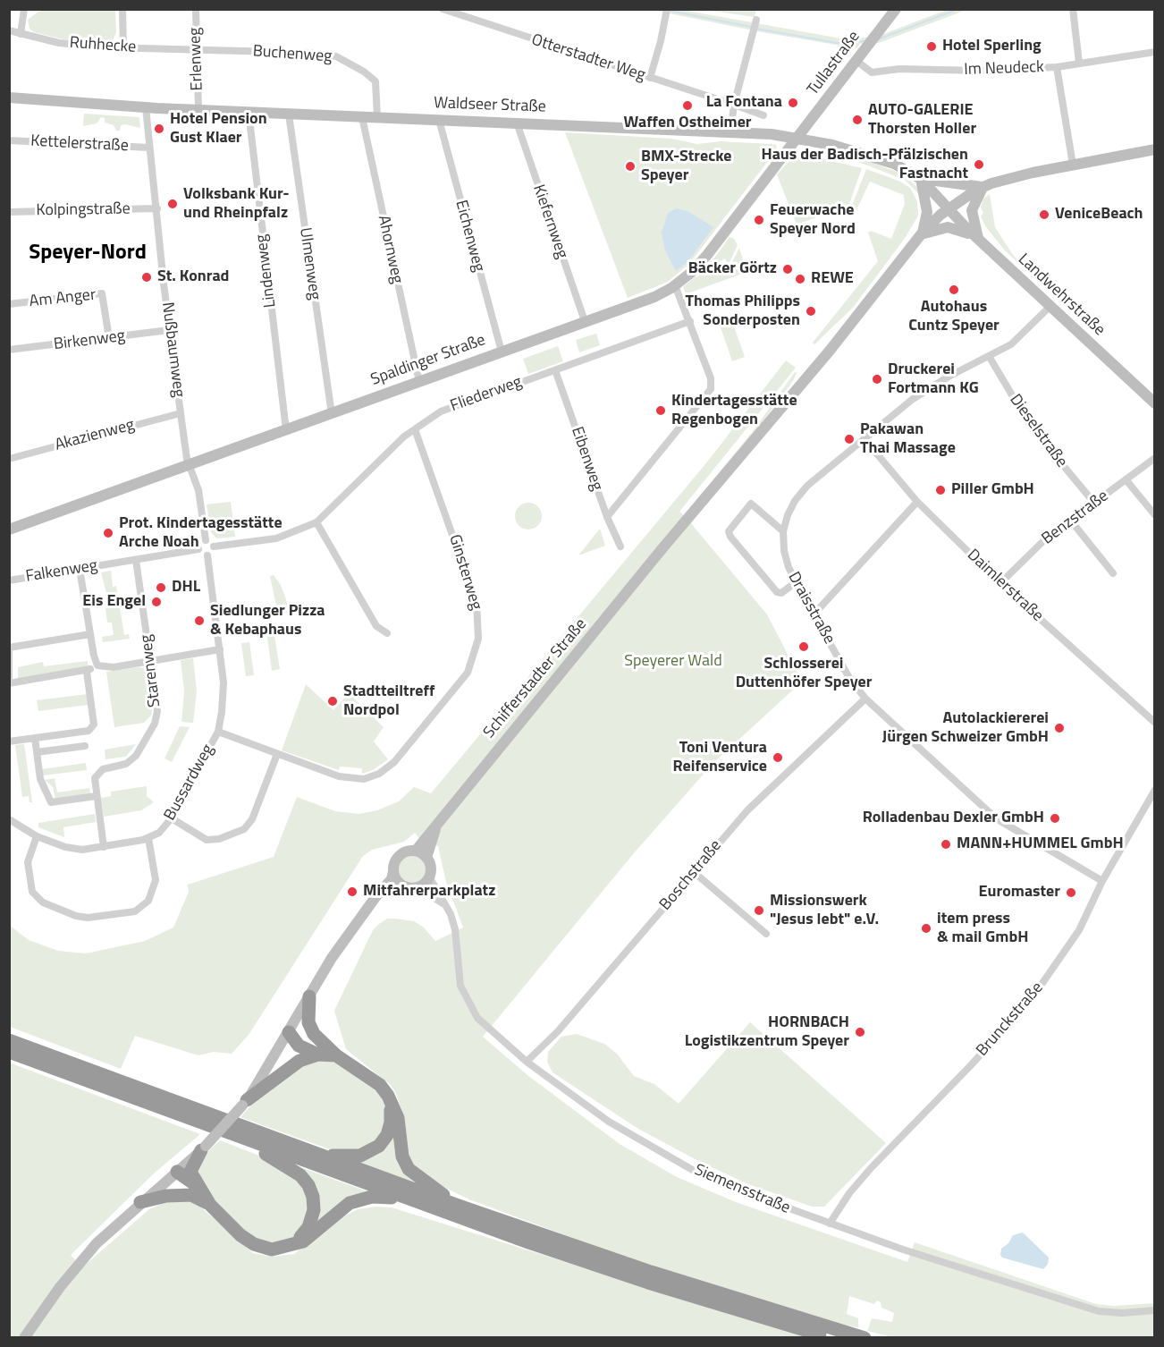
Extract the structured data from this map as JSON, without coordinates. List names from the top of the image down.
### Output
{
  "streets": {
    "main road": [
      "Tullastraße",
      "Waldseer Straße",
      "Landwehrstraße",
      "Spaldinger Straße",
      "Schifferstadter Straße"
    ],
    "street": [
      "Ruhhecke",
      "Buchenweg",
      "Otterstadter Weg",
      "Erlenweg",
      "Im Neudeck",
      "Kettelerstraße",
      "Kolpingstraße",
      "Kiefernweg",
      "Eichenweg",
      "Ahornweg",
      "Ulmenweg",
      "Lindenweg",
      "Am Anger",
      "Birkenweg",
      "Nußbaumweg",
      "Fliederweg",
      "Dieselstraße",
      "Akazienweg",
      "Eibenweg",
      "Benzstraße",
      "Falkenweg",
      "Ginsterweg",
      "Daimlerstraße",
      "Draisstraße",
      "Starenweg",
      "Bussardweg",
      "Boschstraße",
      "Brunckstraße",
      "Siemensstraße"
    ]
  },
  "crossings": [
    ["Ruhhecke", "Buchenweg"],
    ["Ruhhecke", "Erlenweg"],
    ["Buchenweg", "Erlenweg"],
    ["Buchenweg", "Waldseer Straße"],
    ["Erlenweg", "Waldseer Straße"],
    ["Tullastraße", "Im Neudeck"],
    ["Tullastraße", "Waldseer Straße"],
    ["Tullastraße", "Spaldinger Straße"],
    ["Waldseer Straße", "Kiefernweg"],
    ["Waldseer Straße", "Eichenweg"],
    ["Waldseer Straße", "Ahornweg"],
    ["Waldseer Straße", "Ulmenweg"],
    ["Waldseer Straße", "Lindenweg"],
    ["Waldseer Straße", "Landwehrstraße"],
    ["Waldseer Straße", "Nußbaumweg"],
    ["Waldseer Straße", "Spaldinger Straße"],
    ["Waldseer Straße", "Schifferstadter Straße"],
    ["Kettelerstraße", "Nußbaumweg"],
    ["Kolpingstraße", "Nußbaumweg"],
    ["Kiefernweg", "Spaldinger Straße"],
    ["Eichenweg", "Spaldinger Straße"],
    ["Ahornweg", "Spaldinger Straße"],
    ["Ulmenweg", "Spaldinger Straße"],
    ["Lindenweg", "Spaldinger Straße"],
    ["Landwehrstraße", "Draisstraße"],
    ["Landwehrstraße", "Schifferstadter Straße"],
    ["Am Anger", "Birkenweg"],
    ["Birkenweg", "Nußbaumweg"],
    ["Nußbaumweg", "Spaldinger Straße"],
    ["Nußbaumweg", "Fliederweg"],
    ["Nußbaumweg", "Akazienweg"],
    ["Nußbaumweg", "Falkenweg"],
    ["Nußbaumweg", "Bussardweg"],
    ["Fliederweg", "Eibenweg"],
    ["Fliederweg", "Falkenweg"],
    ["Fliederweg", "Ginsterweg"],
    ["Fliederweg", "Bussardweg"],
    ["Dieselstraße", "Benzstraße"],
    ["Dieselstraße", "Draisstraße"],
    ["Benzstraße", "Daimlerstraße"],
    ["Falkenweg", "Starenweg"],
    ["Falkenweg", "Bussardweg"],
    ["Ginsterweg", "Bussardweg"],
    ["Daimlerstraße", "Draisstraße"],
    ["Draisstraße", "Boschstraße"],
    ["Draisstraße", "Brunckstraße"],
    ["Starenweg", "Bussardweg"],
    ["Schifferstadter Straße", "Siemensstraße"],
    ["Boschstraße", "Siemensstraße"],
    ["Brunckstraße", "Siemensstraße"]
  ],
  "districts": ["Speyer-Nord"],
  "parks": ["Speyerer Wald"],
  "places": [
    "Hotel Sperling",
    "La Fontana",
    "Waffen Ostheimer",
    "AUTO-GALERIE Thorsten Holler",
    "Hotel Pension Gust Klaer",
    "Haus der Badisch-Pfälzischen Fastnacht",
    "BMX-Strecke Speyer",
    "Volksbank Kur- und Rheinpfalz",
    "VeniceBeach",
    "Feuerwache Speyer Nord",
    "Bäcker Görtz",
    "St. Konrad",
    "REWE",
    "Autohaus Cuntz Speyer",
    "Thomas Philipps Sonderposten",
    "Druckerei Fortmann KG",
    "Kindertagesstätte Regenbogen",
    "Pakawan Thai Massage",
    "Piller GmbH",
    "Prot. Kindertagesstätte Arche Noah",
    "DHL",
    "Eis Engel",
    "Siedlunger Pizza & Kebaphaus",
    "Schlosserei Duttenhöfer Speyer",
    "Stadtteiltreff Nordpol",
    "Autolackiererei Jürgen Schweizer GmbH",
    "Toni Ventura Reifenservice",
    "Rolladenbau Dexler GmbH",
    "MANN+HUMMEL GmbH",
    "Mitfahrerparkplatz",
    "Euromaster",
    "Missionswerk \"Jesus lebt\" e.V.",
    "item press & mail GmbH",
    "HORNBACH Logistikzentrum Speyer"
  ]
}
